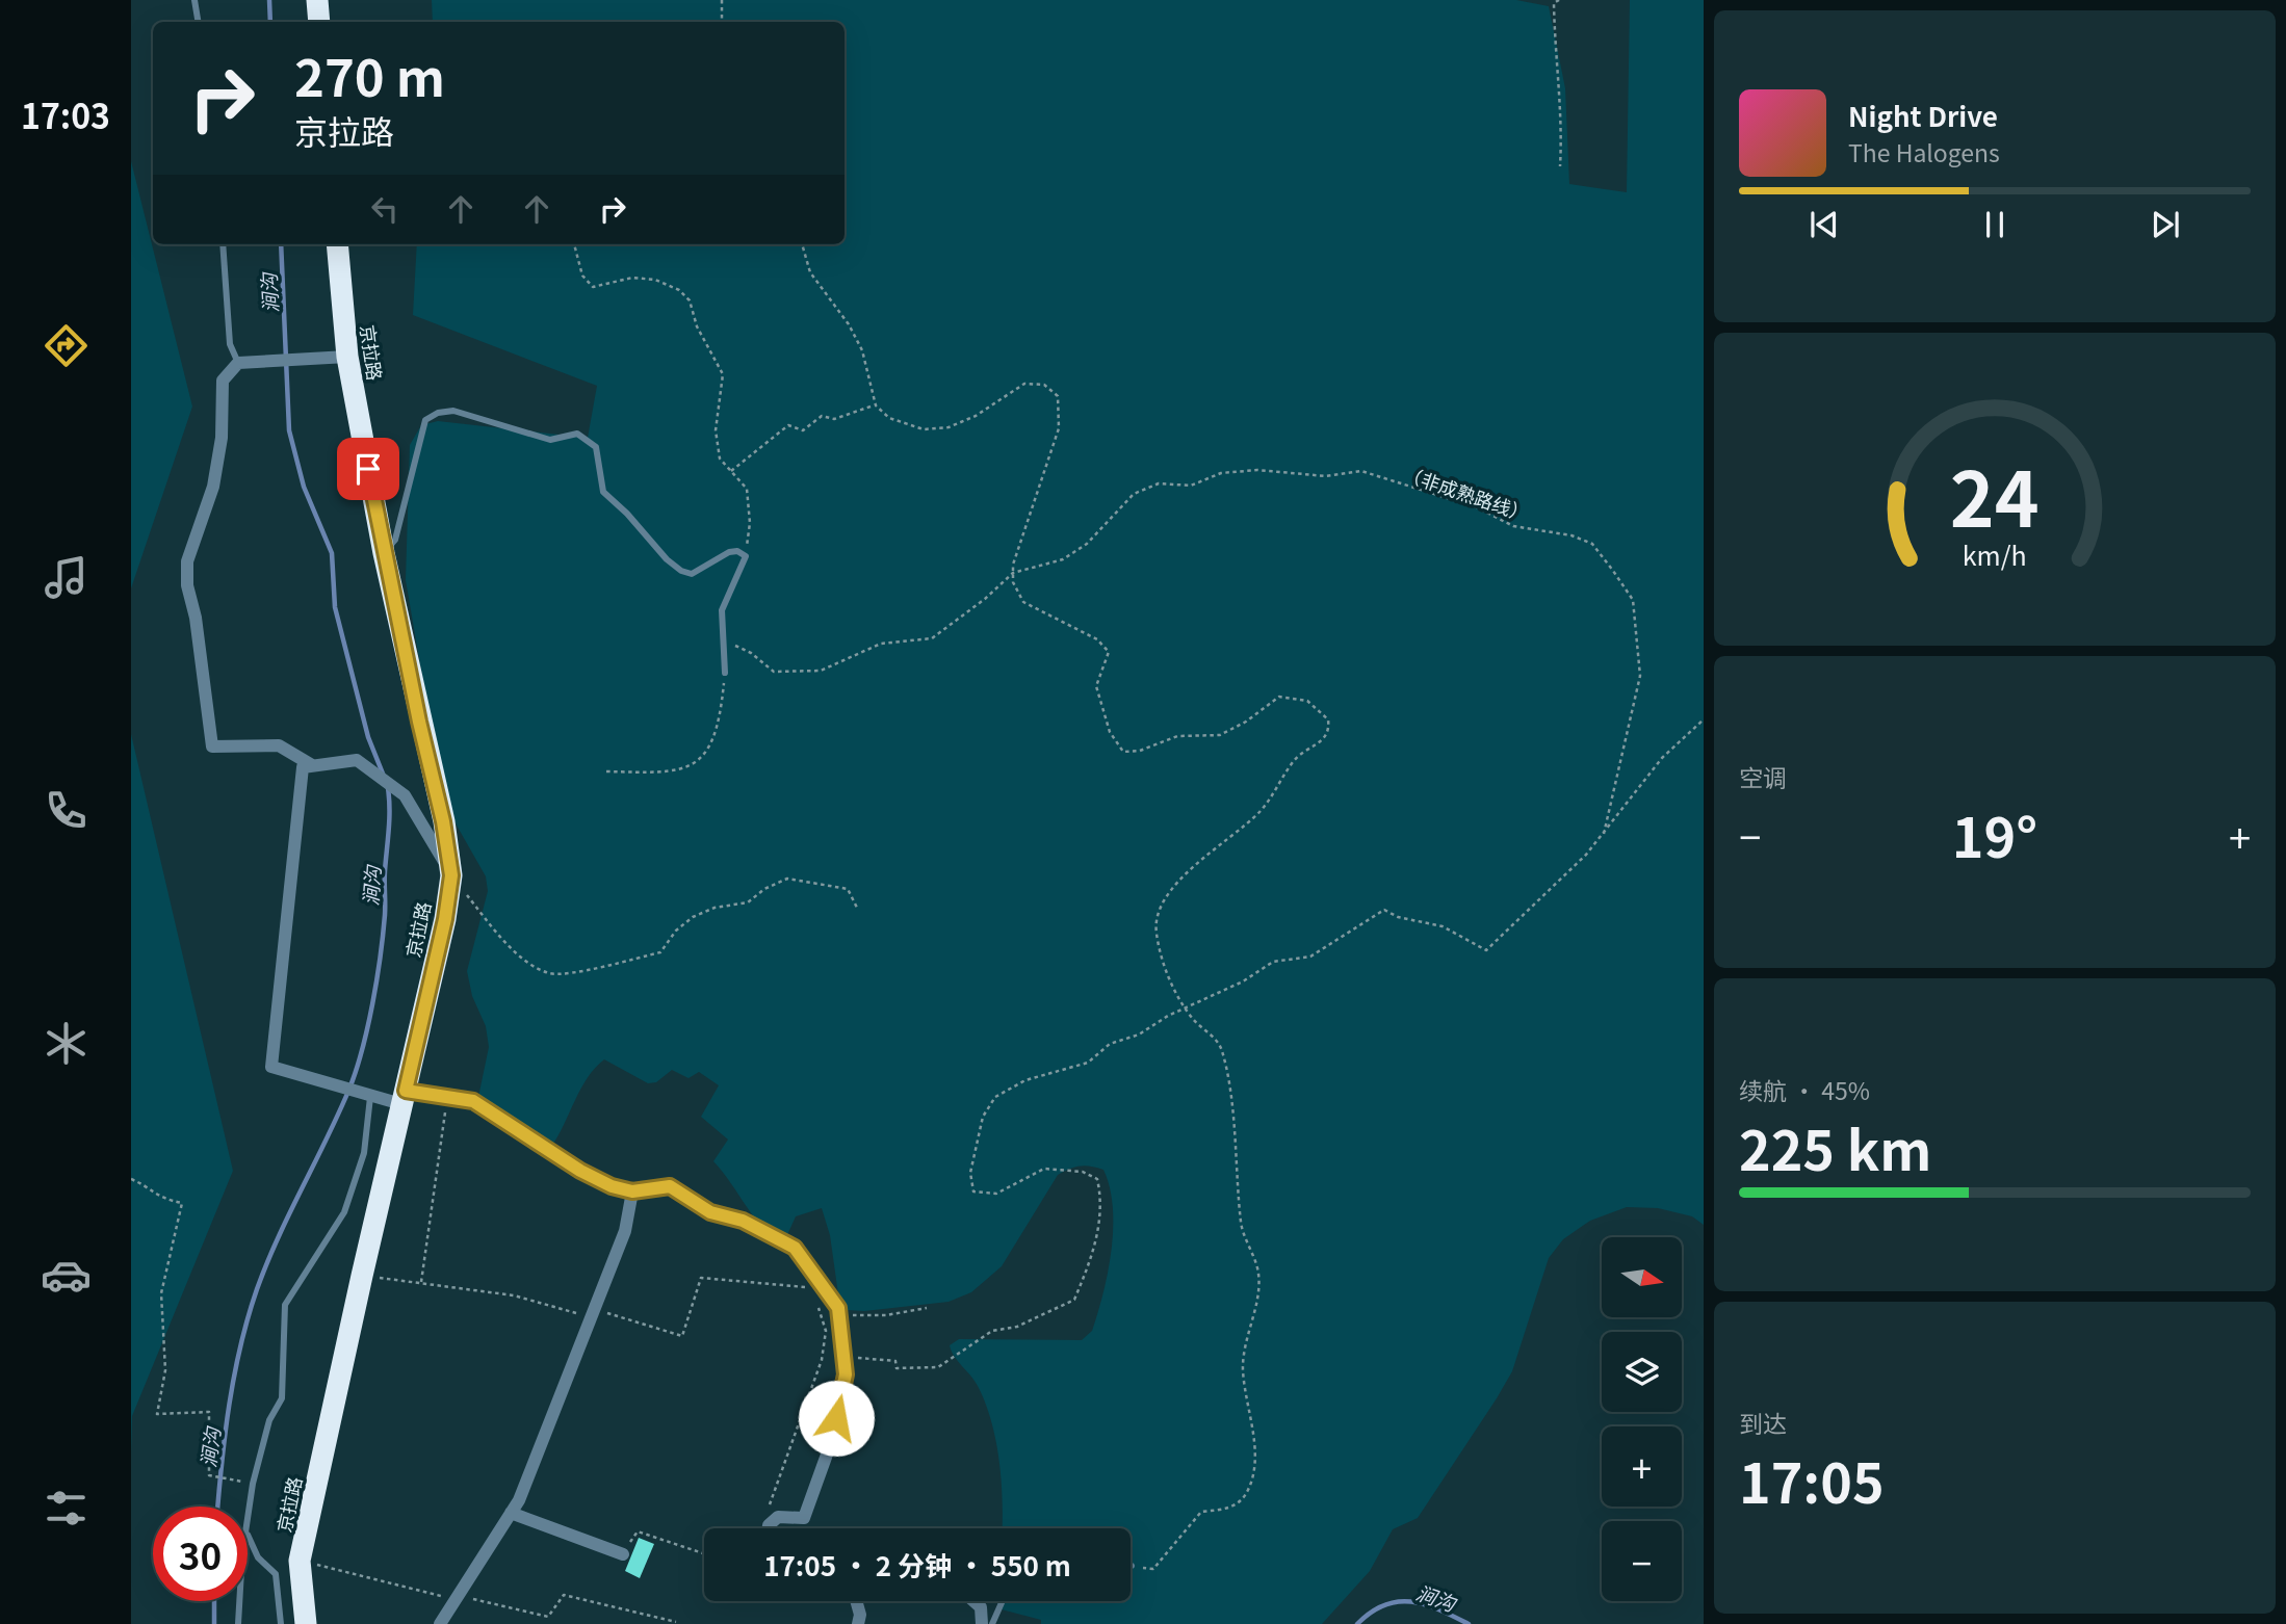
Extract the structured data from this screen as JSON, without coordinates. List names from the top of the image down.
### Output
{
  "streets": {
    "highway": ["京拉路"],
    "path": ["（非成熟路线）"]
  },
  "water": ["涧沟"],
  "north": "right",
  "page": {
    "tabs": "17:03",
    "turn": ["270 m", "京拉路"],
    "song": ["Night Drive", "The Halogens"],
    "tile": [
      "空调",
      ["续航 · 45%", "225 km"],
      ["到达", "17:05"]
    ],
    "heat": ["−", "19°", "+"],
    "map_buttons": ["+", "−"],
    "limit": "30",
    "trip": "17:05 · 2 分钟 · 550 m",
    "gauge": ["24", "km/h"]
  }
}
